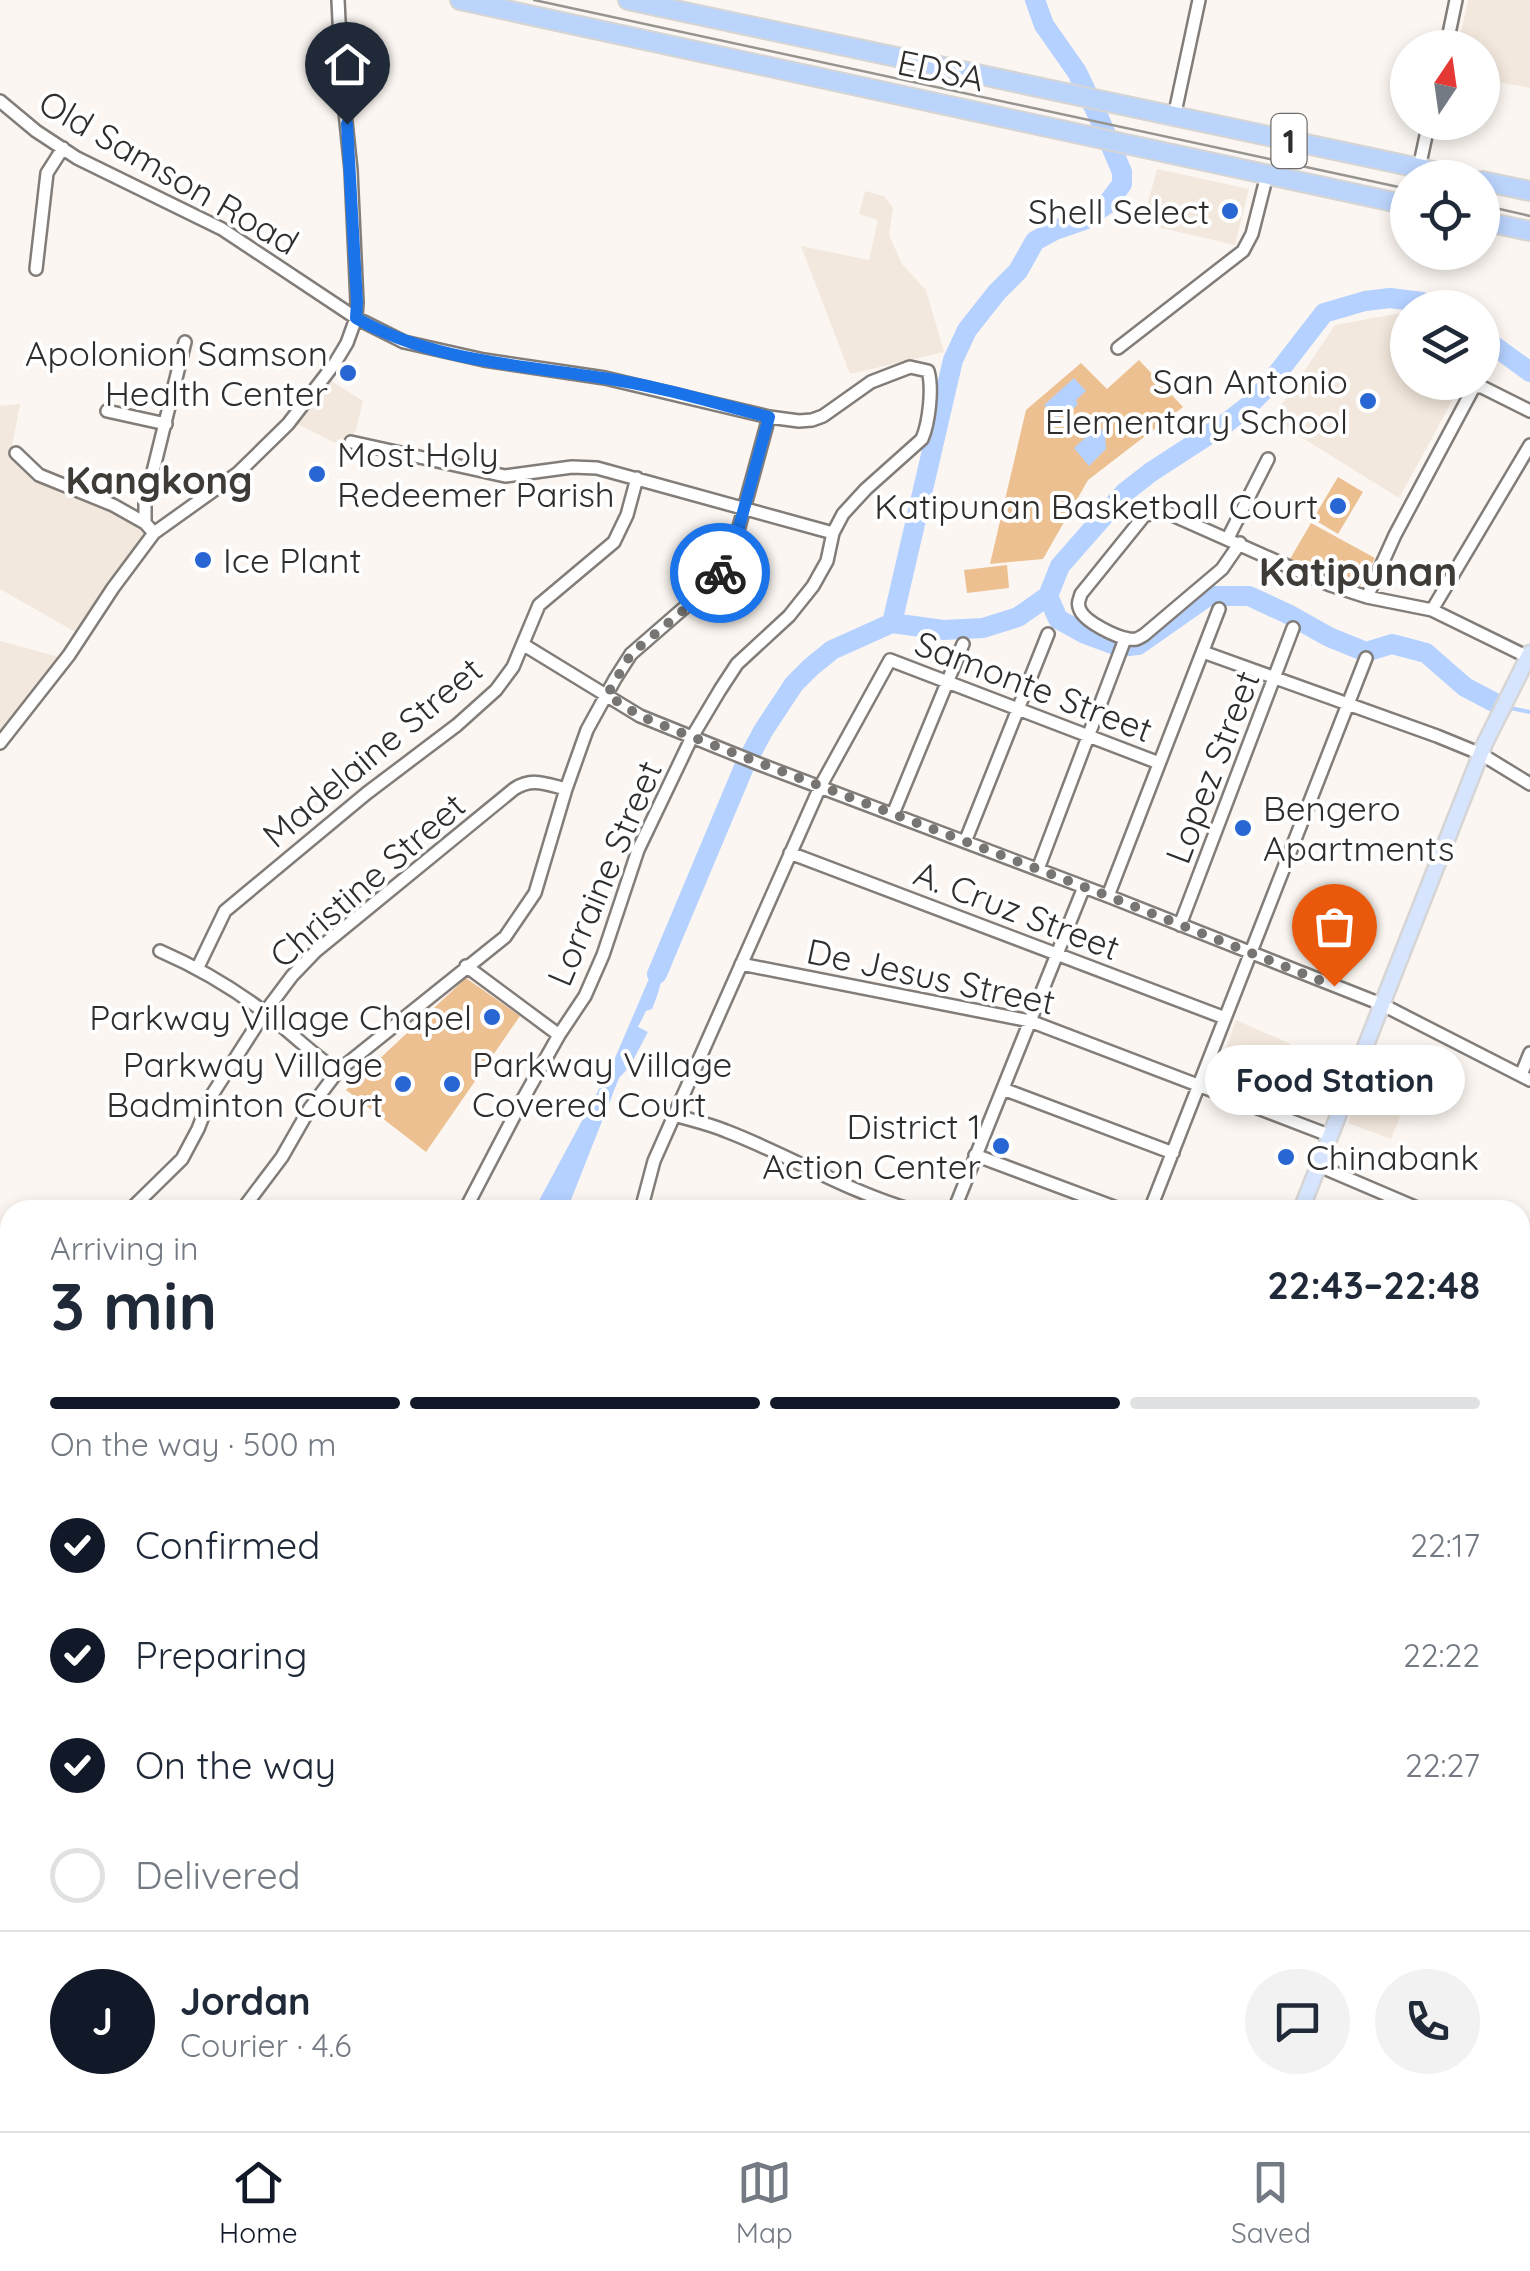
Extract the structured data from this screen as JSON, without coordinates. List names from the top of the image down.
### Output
{
  "streets": {
    "highway": ["EDSA", "1"],
    "street": [
      "Old Samson Road",
      "Samonte Street",
      "Madelaine Street",
      "Lopez Street",
      "Lorraine Street",
      "Christine Street",
      "A. Cruz Street",
      "De Jesus Street"
    ]
  },
  "crossings": [
    ["Old Samson Road", "Lorraine Street"]
  ],
  "districts": ["Kangkong", "Katipunan"],
  "places": [
    "Shell Select",
    "Apolonion Samson Health Center",
    "San Antonio Elementary School",
    "Most Holy Redeemer Parish",
    "Katipunan Basketball Court",
    "Ice Plant",
    "Bengero Apartments",
    "Food Station",
    "Parkway Village Chapel",
    "Parkway Village Badminton Court",
    "Parkway Village Covered Court",
    "District 1 Action Center",
    "Chinabank"
  ],
  "north": "top",
  "page": {
    "bubble": "Food Station",
    "heading": ["3 min", "Arriving in", "22:43–22:48"],
    "panel": ["Jordan", "Courier · 4.6"],
    "bar": "On the way · 500 m",
    "list": [
      ["Confirmed", "22:17"],
      ["Preparing", "22:22"],
      ["On the way", "22:27"],
      "Delivered"
    ],
    "round": "J",
    "tabs": ["Home", "Map", "Saved"]
  }
}
